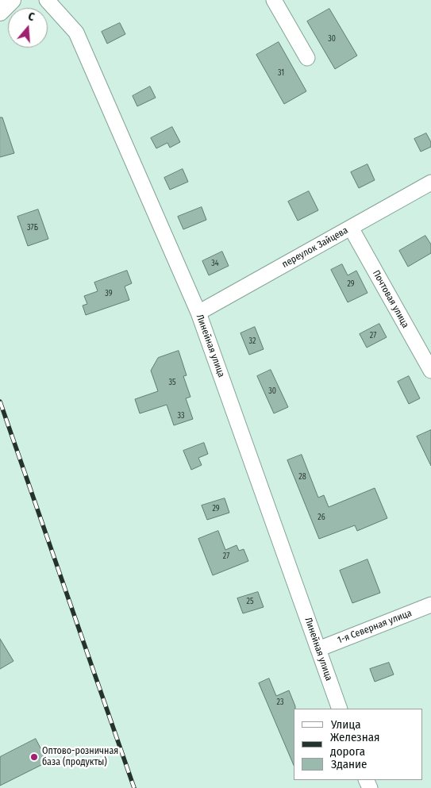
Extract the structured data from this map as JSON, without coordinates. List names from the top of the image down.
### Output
{
  "streets": {
    "street": [
      "переулок Зайцева",
      "Почтовая улица",
      "Линейная улица",
      "1-я Северная улица"
    ]
  },
  "crossings": [
    ["переулок Зайцева", "Почтовая улица"],
    ["переулок Зайцева", "Линейная улица"],
    ["Линейная улица", "1-я Северная улица"]
  ],
  "places": ["Оптово-розничная база (продукты)"],
  "house_numbers": [
    "30",
    "31",
    "37Б",
    "34",
    "29",
    "39",
    "27",
    "32",
    "35",
    "30",
    "33",
    "28",
    "29",
    "26",
    "27",
    "25",
    "23"
  ],
  "legend": ["Улица", "Железная дорога", "Здание"],
  "north": "top"
}
